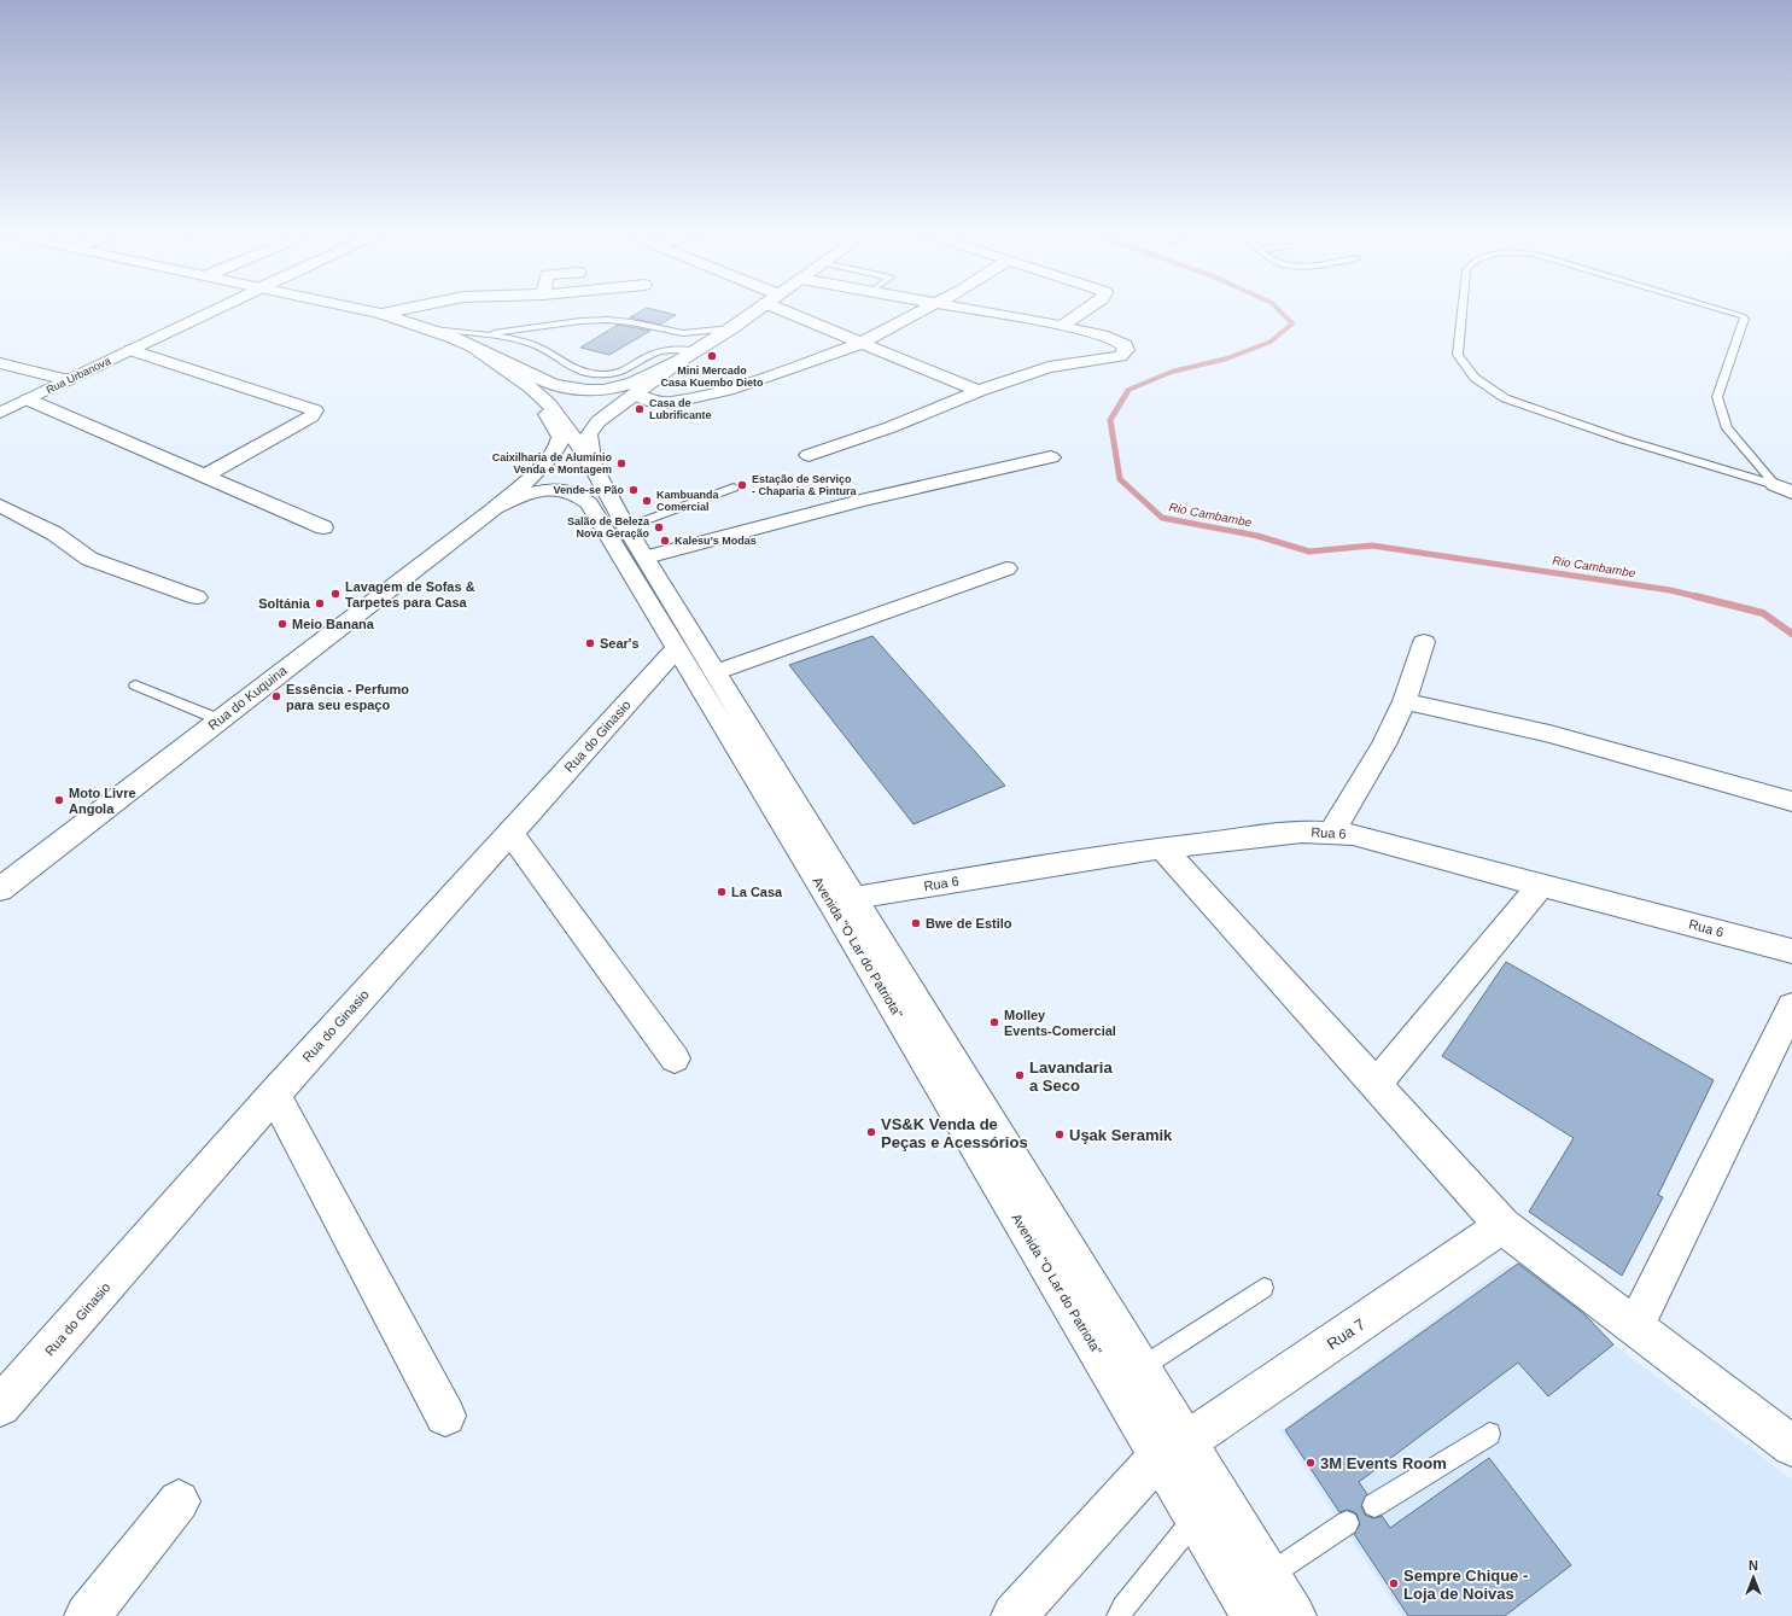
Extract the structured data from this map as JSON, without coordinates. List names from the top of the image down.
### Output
{
  "streets": {
    "street": [
      "Rua Urbanova",
      "Rua do Kuquina",
      "Rua do Ginasio",
      "Rua 6",
      "Avenida \"O Lar do Patriota\"",
      "Rua 7"
    ]
  },
  "crossings": [
    ["Rua do Kuquina", "Avenida \"O Lar do Patriota\""],
    ["Rua do Ginasio", "Avenida \"O Lar do Patriota\""],
    ["Rua 6", "Avenida \"O Lar do Patriota\""],
    ["Avenida \"O Lar do Patriota\"", "Rua 7"]
  ],
  "water": ["Rio Cambambe"],
  "places": [
    "Mini Mercado Casa Kuembo Dieto",
    "Casa de Lubrificante",
    "Caixilharia de Alumínio Venda e Montagem",
    "Estação de Serviço - Chaparia & Pintura",
    "Vende-se Pão",
    "Kambuanda Comercial",
    "Salão de Beleza Nova Geração",
    "Kalesu’s Modas",
    "Lavagem de Sofas & Tarpetes para Casa",
    "Soltánia",
    "Meio Banana",
    "Sear's",
    "Essência - Perfumo para seu espaço",
    "Moto Livre Angola",
    "La Casa",
    "Bwe de Estilo",
    "Molley Events-Comercial",
    "Lavandaria a Seco",
    "VS&K Venda de Peças e Acessórios",
    "Uşak Seramik",
    "3M Events Room",
    "Sempre Chique - Loja de Noivas"
  ],
  "north": "top"
}
